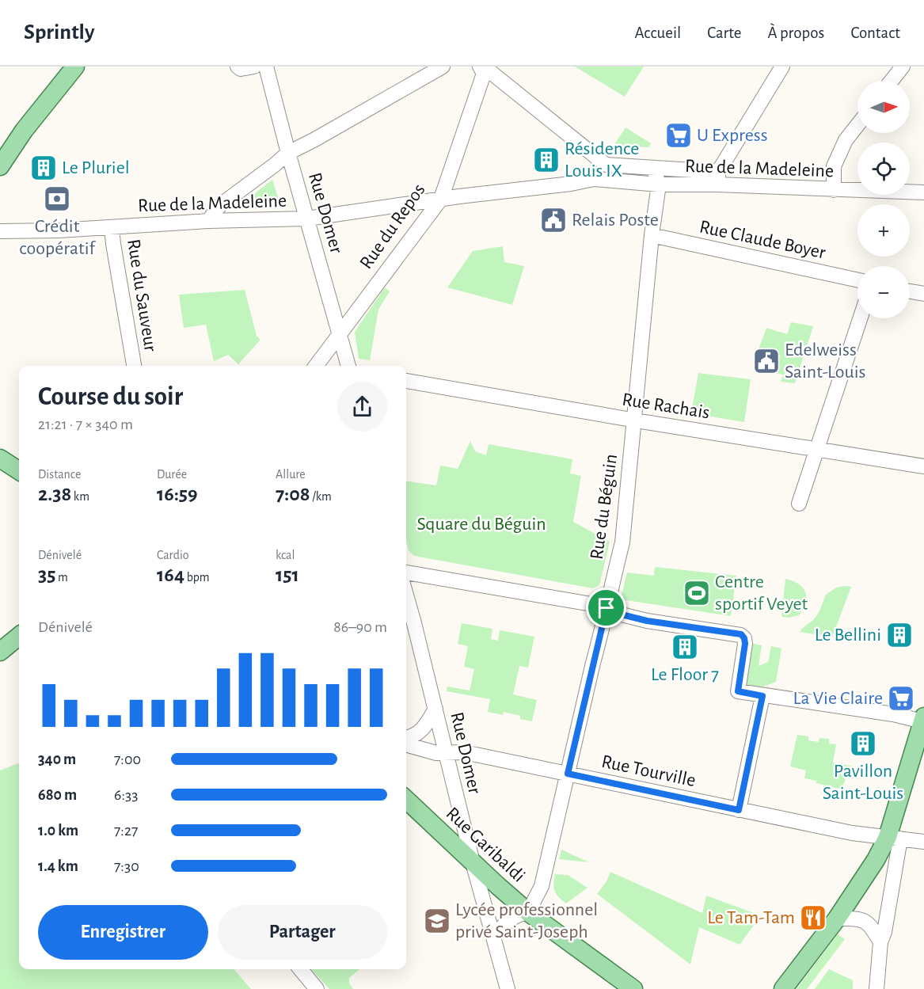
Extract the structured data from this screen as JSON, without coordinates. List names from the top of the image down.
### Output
{
  "streets": {
    "main road": ["Rue Garibaldi"],
    "street": [
      "Rue de la Madeleine",
      "Rue Domer",
      "Rue du Repos",
      "Rue Claude Boyer",
      "Rue du Sauveur",
      "Rue Rachais",
      "Rue du Béguin",
      "Rue Tourville"
    ]
  },
  "crossings": [
    ["Rue de la Madeleine", "Rue Domer"],
    ["Rue de la Madeleine", "Rue du Repos"],
    ["Rue de la Madeleine", "Rue du Sauveur"],
    ["Rue de la Madeleine", "Rue du Béguin"],
    ["Rue Domer", "Rue du Repos"],
    ["Rue Domer", "Rue Tourville"],
    ["Rue Domer", "Rue Garibaldi"],
    ["Rue Claude Boyer", "Rue du Béguin"],
    ["Rue Rachais", "Rue du Béguin"],
    ["Rue du Béguin", "Rue Tourville"],
    ["Rue du Béguin", "Rue Garibaldi"]
  ],
  "parks": ["Square du Béguin"],
  "places": {
    "supermarket": ["U Express", "La Vie Claire"],
    "building": [
      "Résidence Louis IX",
      "Le Pluriel",
      "Le Bellini",
      "Le Floor 7",
      "Pavillon Saint-Louis"
    ],
    "bank": ["Crédit coopératif"],
    "public building": ["Relais Poste", "Edelweiss Saint-Louis"],
    "sports": ["Centre sportif Veyet"],
    "restaurant": ["Le Tam-Tam"],
    "school or university": ["Lycée professionnel privé Saint-Joseph"]
  },
  "north": "right",
  "page": {
    "header": "Sprintly",
    "nav": [
      "Accueil",
      "Carte",
      "À propos",
      "Contact"
    ],
    "map_buttons": ["+", "−"],
    "heading": ["Course du soir", "21:21 · 7 × 340 m"],
    "stats": [
      ["Distance", "2.38 km"],
      ["Durée", "16:59"],
      ["Allure", "7:08 /km"],
      ["Dénivelé", "35 m"],
      ["Cardio", "164 bpm"],
      ["kcal", "151"]
    ],
    "chart": ["Dénivelé", "86–90 m"],
    "list": [
      {
        "name": "340 m",
        "note": "7:00"
      },
      {
        "name": "680 m",
        "note": "6:33"
      },
      {
        "name": "1.0 km",
        "note": "7:27"
      },
      {
        "name": "1.4 km",
        "note": "7:30"
      }
    ],
    "buttons": ["Enregistrer", "Partager"]
  }
}
